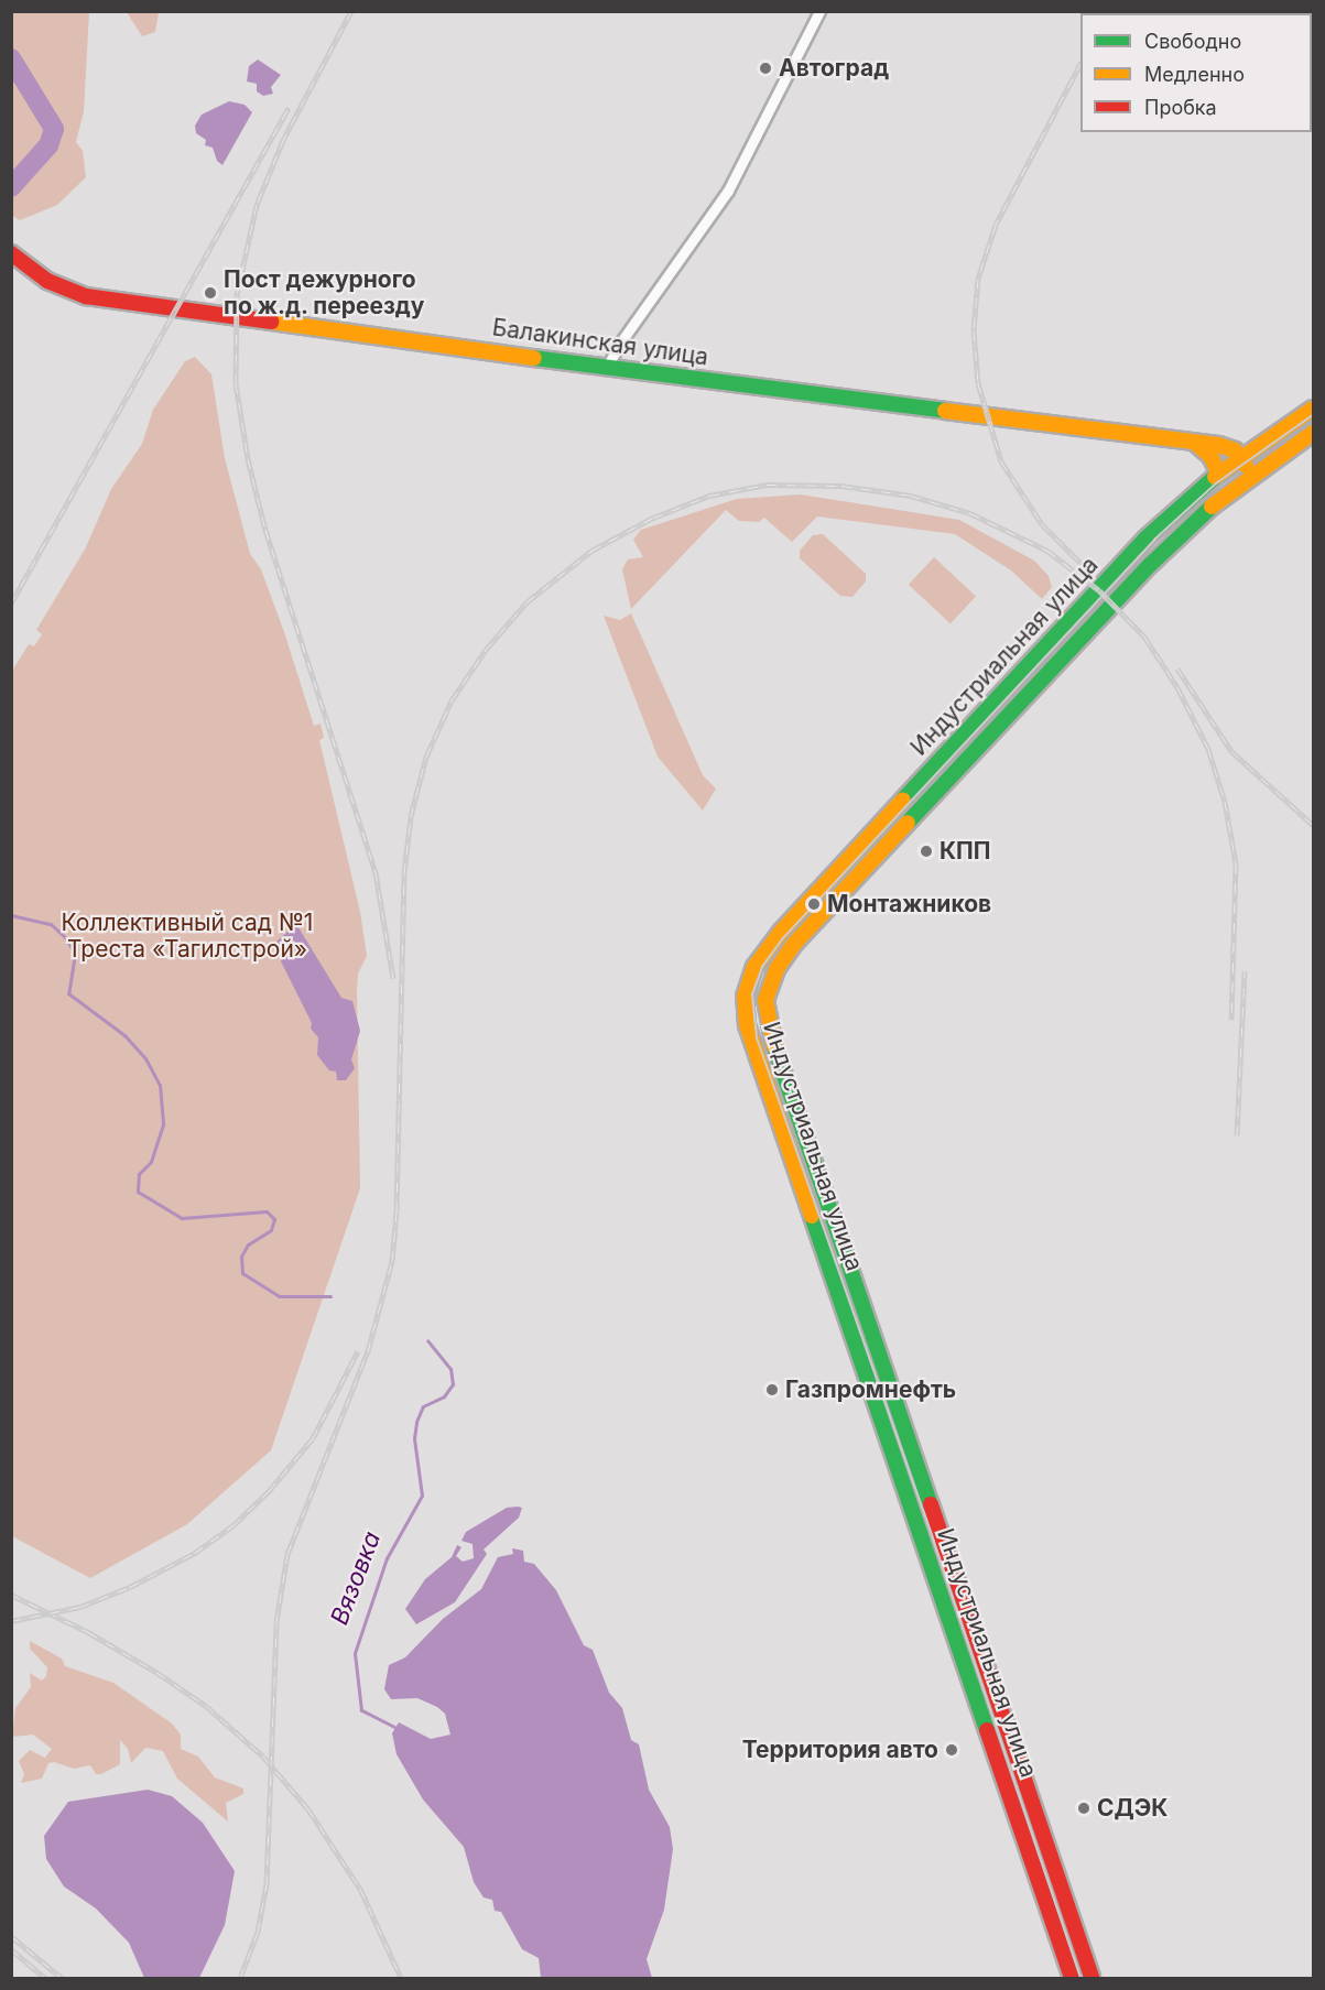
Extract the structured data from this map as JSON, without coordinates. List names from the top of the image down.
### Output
{
  "streets": {
    "main road": ["Балакинская улица", "Индустриальная улица"]
  },
  "crossings": [
    ["Балакинская улица", "Индустриальная улица"]
  ],
  "water": ["Вязовка"],
  "parks": ["Коллективный сад №1 Треста «Тагилстрой»"],
  "places": [
    "Автоград",
    "Пост дежурного по ж.д. переезду",
    "КПП",
    "Монтажников",
    "Газпромнефть",
    "Территория авто",
    "СДЭК"
  ],
  "legend": ["Свободно", "Медленно", "Пробка"]
}
